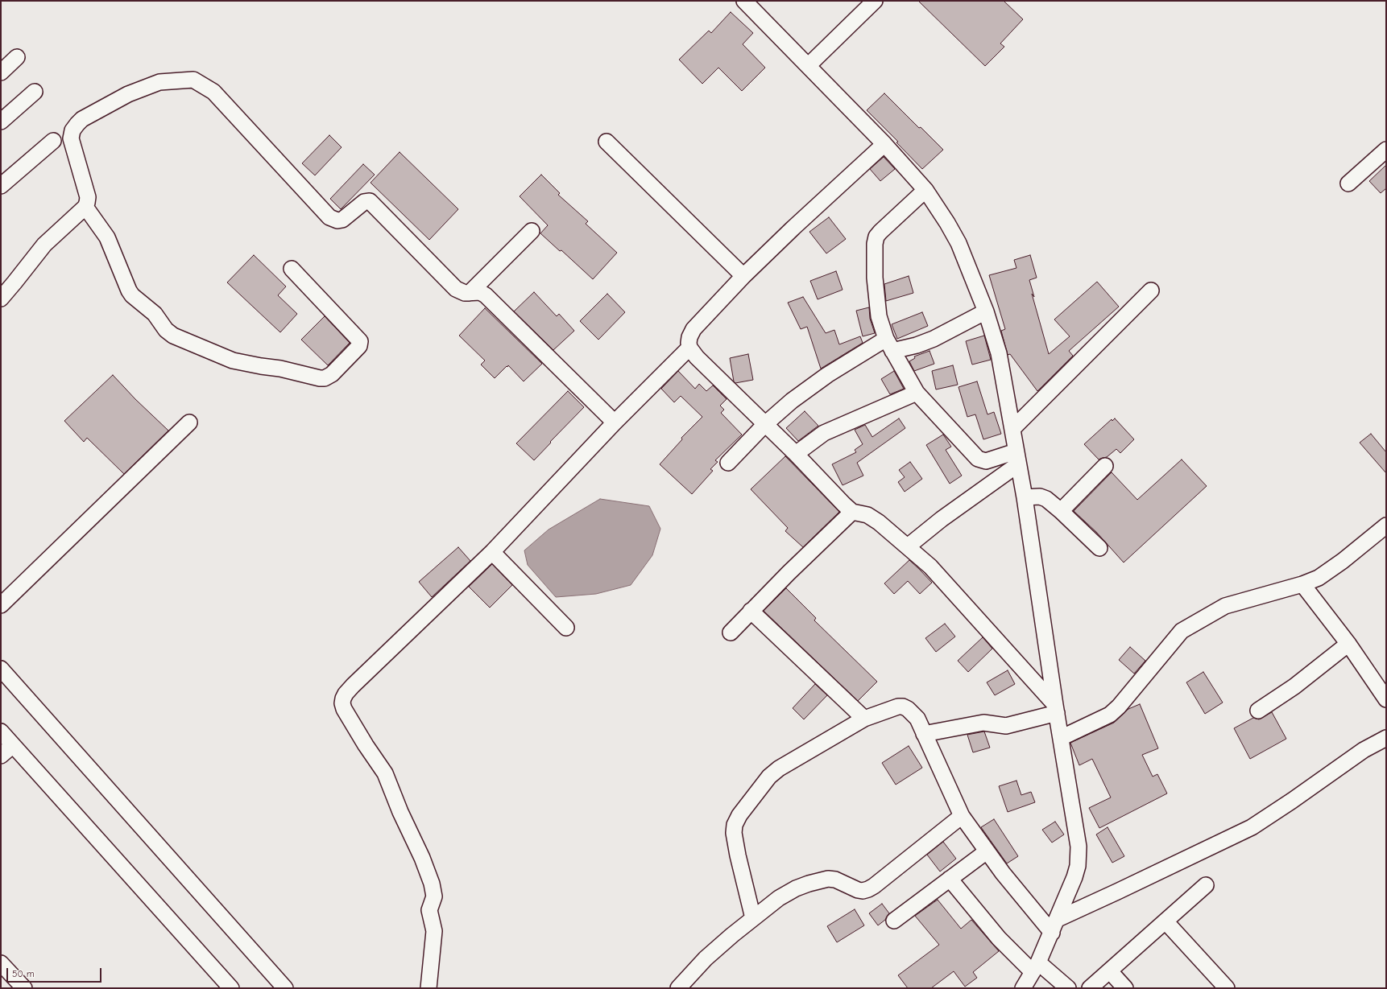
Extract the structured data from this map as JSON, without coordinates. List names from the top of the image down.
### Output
{
  "scale_bar": "50 m"
}
